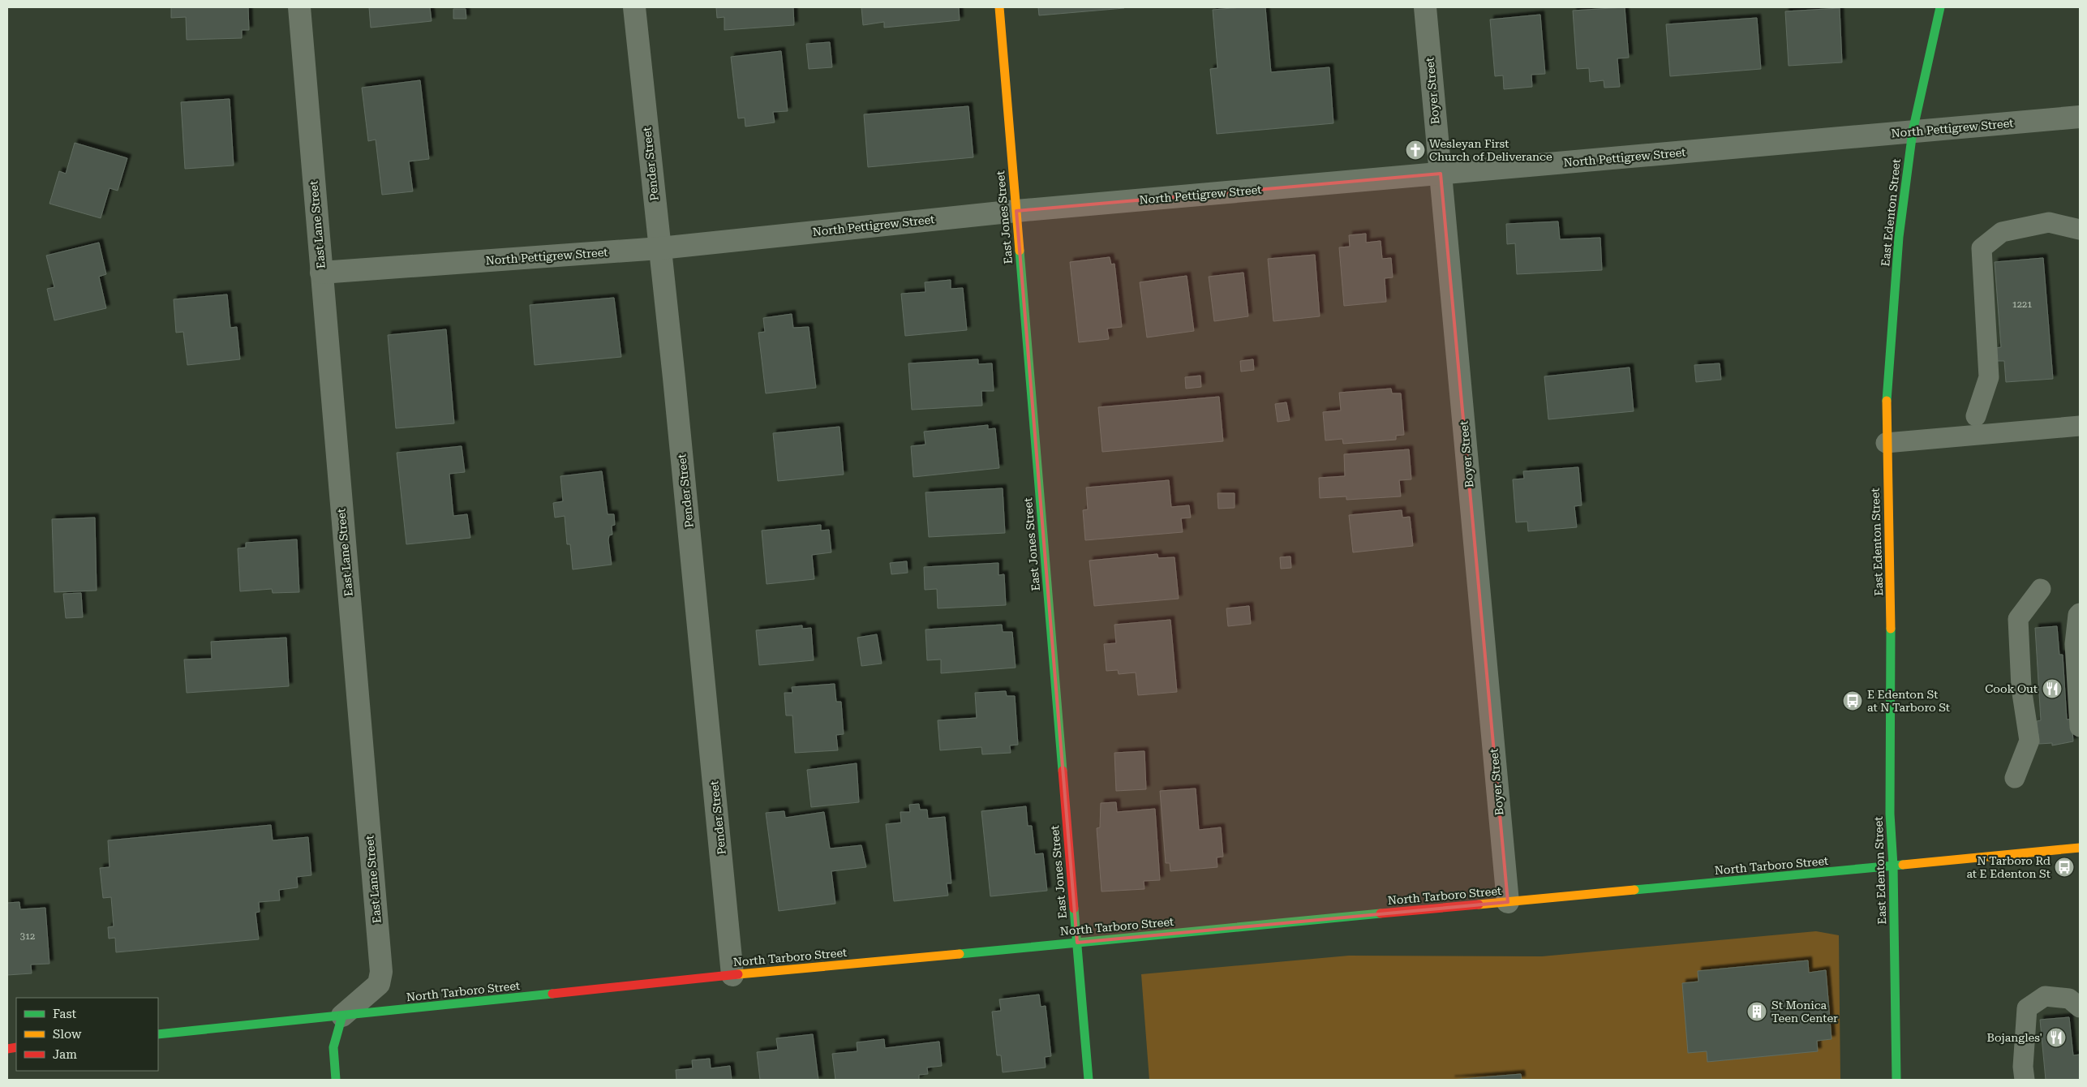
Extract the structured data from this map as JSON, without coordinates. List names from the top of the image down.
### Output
{
  "streets": {
    "street": [
      "Boyer Street",
      "North Pettigrew Street",
      "Pender Street",
      "East Edenton Street",
      "East Jones Street",
      "East Lane Street",
      "North Tarboro Street"
    ]
  },
  "crossings": [
    ["Boyer Street", "North Pettigrew Street"],
    ["Boyer Street", "North Tarboro Street"],
    ["North Pettigrew Street", "Pender Street"],
    ["North Pettigrew Street", "East Edenton Street"],
    ["North Pettigrew Street", "East Jones Street"],
    ["North Pettigrew Street", "East Lane Street"],
    ["Pender Street", "North Tarboro Street"],
    ["East Edenton Street", "North Tarboro Street"],
    ["East Jones Street", "North Tarboro Street"],
    ["East Lane Street", "North Tarboro Street"]
  ],
  "places": {
    "church": ["Wesleyan First Church of Deliverance"],
    "restaurant": ["Cook Out", "Bojangles'"],
    "bus stop": ["E Edenton St at N Tarboro St", "N Tarboro Rd at E Edenton St"],
    "building": ["St Monica Teen Center"]
  },
  "house_numbers": ["1221", "312"],
  "legend": ["Fast", "Slow", "Jam"]
}
